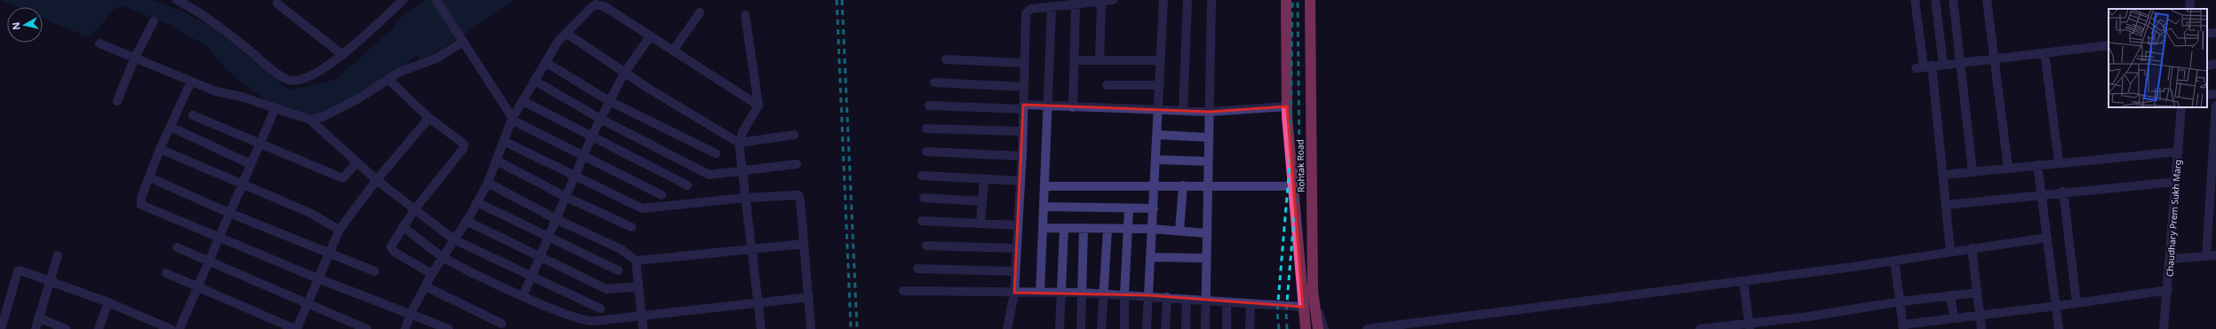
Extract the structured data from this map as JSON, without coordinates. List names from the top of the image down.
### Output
{
  "streets": {
    "highway": ["Rohtak Road"],
    "street": ["Chaudhary Prem Sukh Marg"]
  },
  "north": "left"
}
